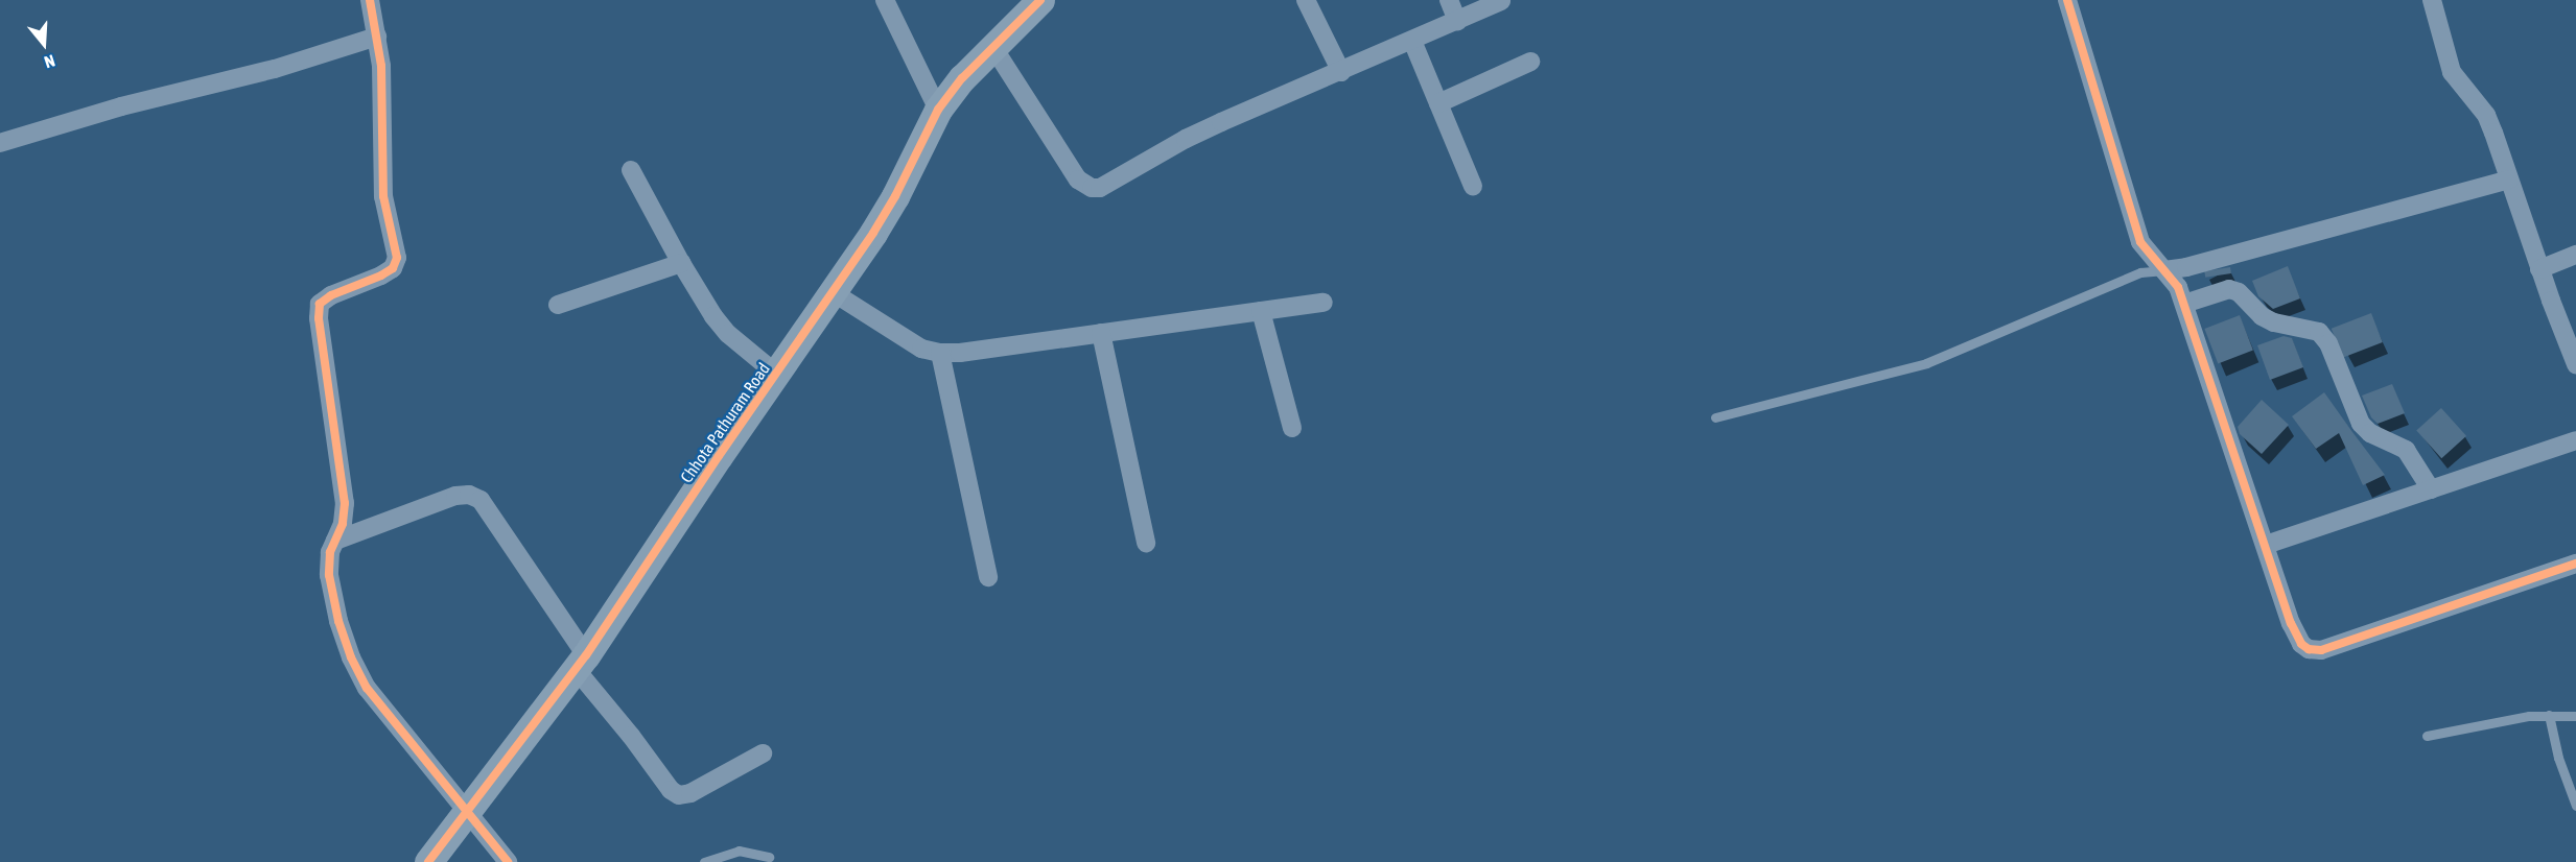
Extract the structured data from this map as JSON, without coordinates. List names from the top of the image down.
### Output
{
  "streets": {
    "street": ["Chhota Pathuram Road"]
  },
  "north": "bottom"
}
